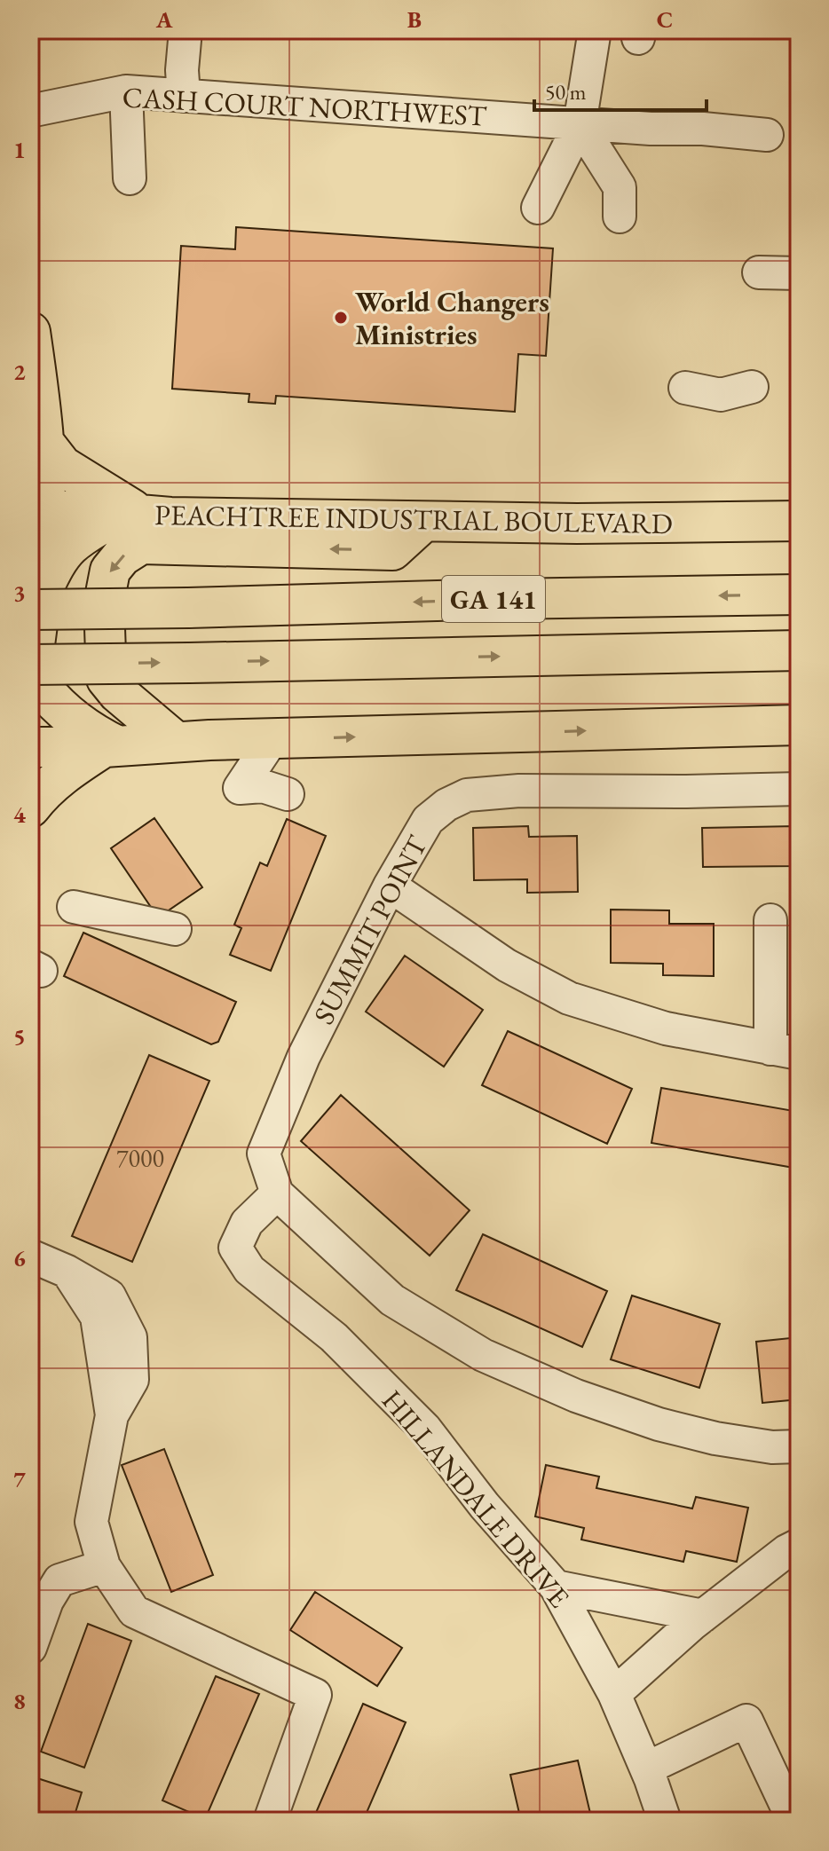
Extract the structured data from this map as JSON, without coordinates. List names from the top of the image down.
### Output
{
  "streets": {
    "main road": ["PEACHTREE INDUSTRIAL BOULEVARD", "GA 141"],
    "street": ["CASH COURT NORTHWEST", "SUMMIT POINT", "HILLANDALE DRIVE"]
  },
  "crossings": [
    ["SUMMIT POINT", "HILLANDALE DRIVE"]
  ],
  "places": ["World Changers Ministries"],
  "house_numbers": ["7000"],
  "scale_bar": "50 m",
  "grid": {
    "columns": ["A", "B", "C"],
    "rows": [
      "1",
      "2",
      "3",
      "4",
      "5",
      "6",
      "7",
      "8"
    ]
  }
}
